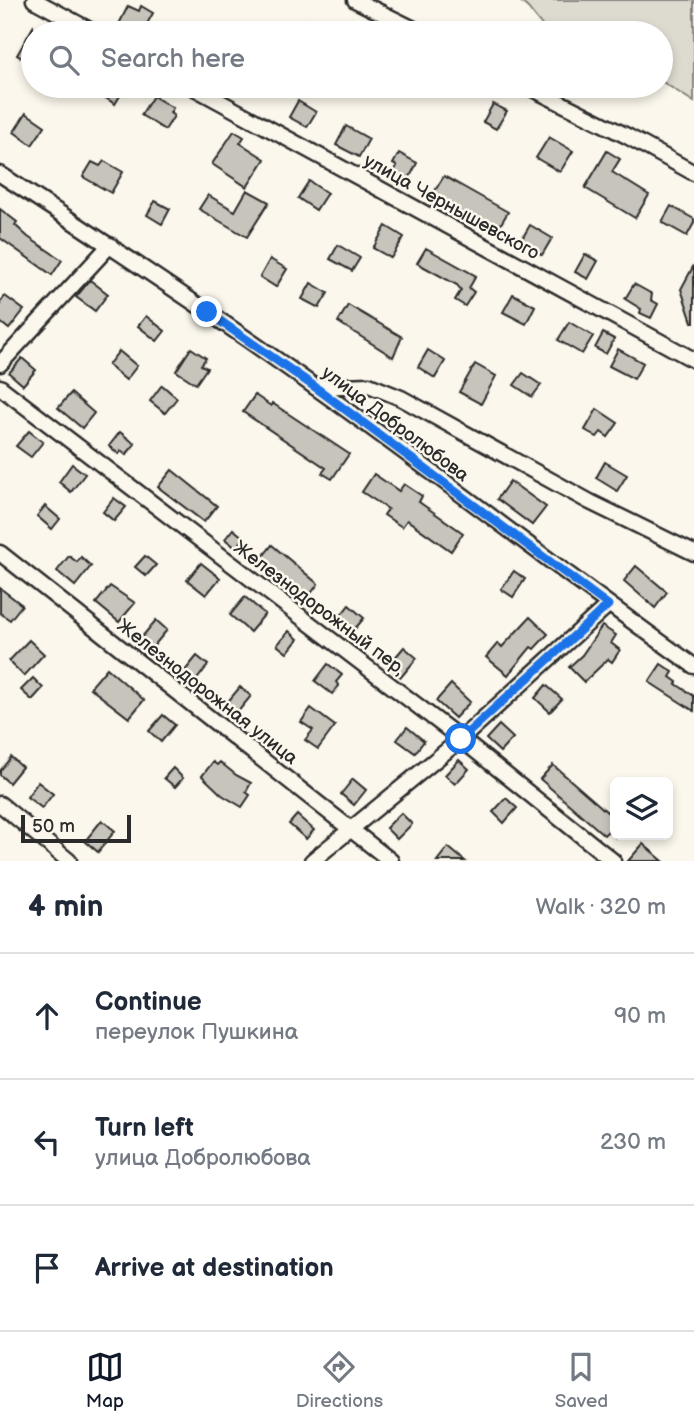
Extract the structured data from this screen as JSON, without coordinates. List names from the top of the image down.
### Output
{
  "streets": {
    "street": [
      "улица Чернышевского",
      "улица Добролюбова",
      "Железнодорожный пер,",
      "Железнодорожная улица"
    ]
  },
  "scale_bar": "50 m",
  "page": {
    "search": "Search here",
    "scale": "50 m",
    "heading": ["4 min", "Walk · 320 m"],
    "list": [
      ["Continue", "переулок Пушкина", "90 m"],
      ["Turn left", "улица Добролюбова", "230 m"],
      "Arrive at destination"
    ],
    "nav": ["Map", "Directions", "Saved"]
  }
}
